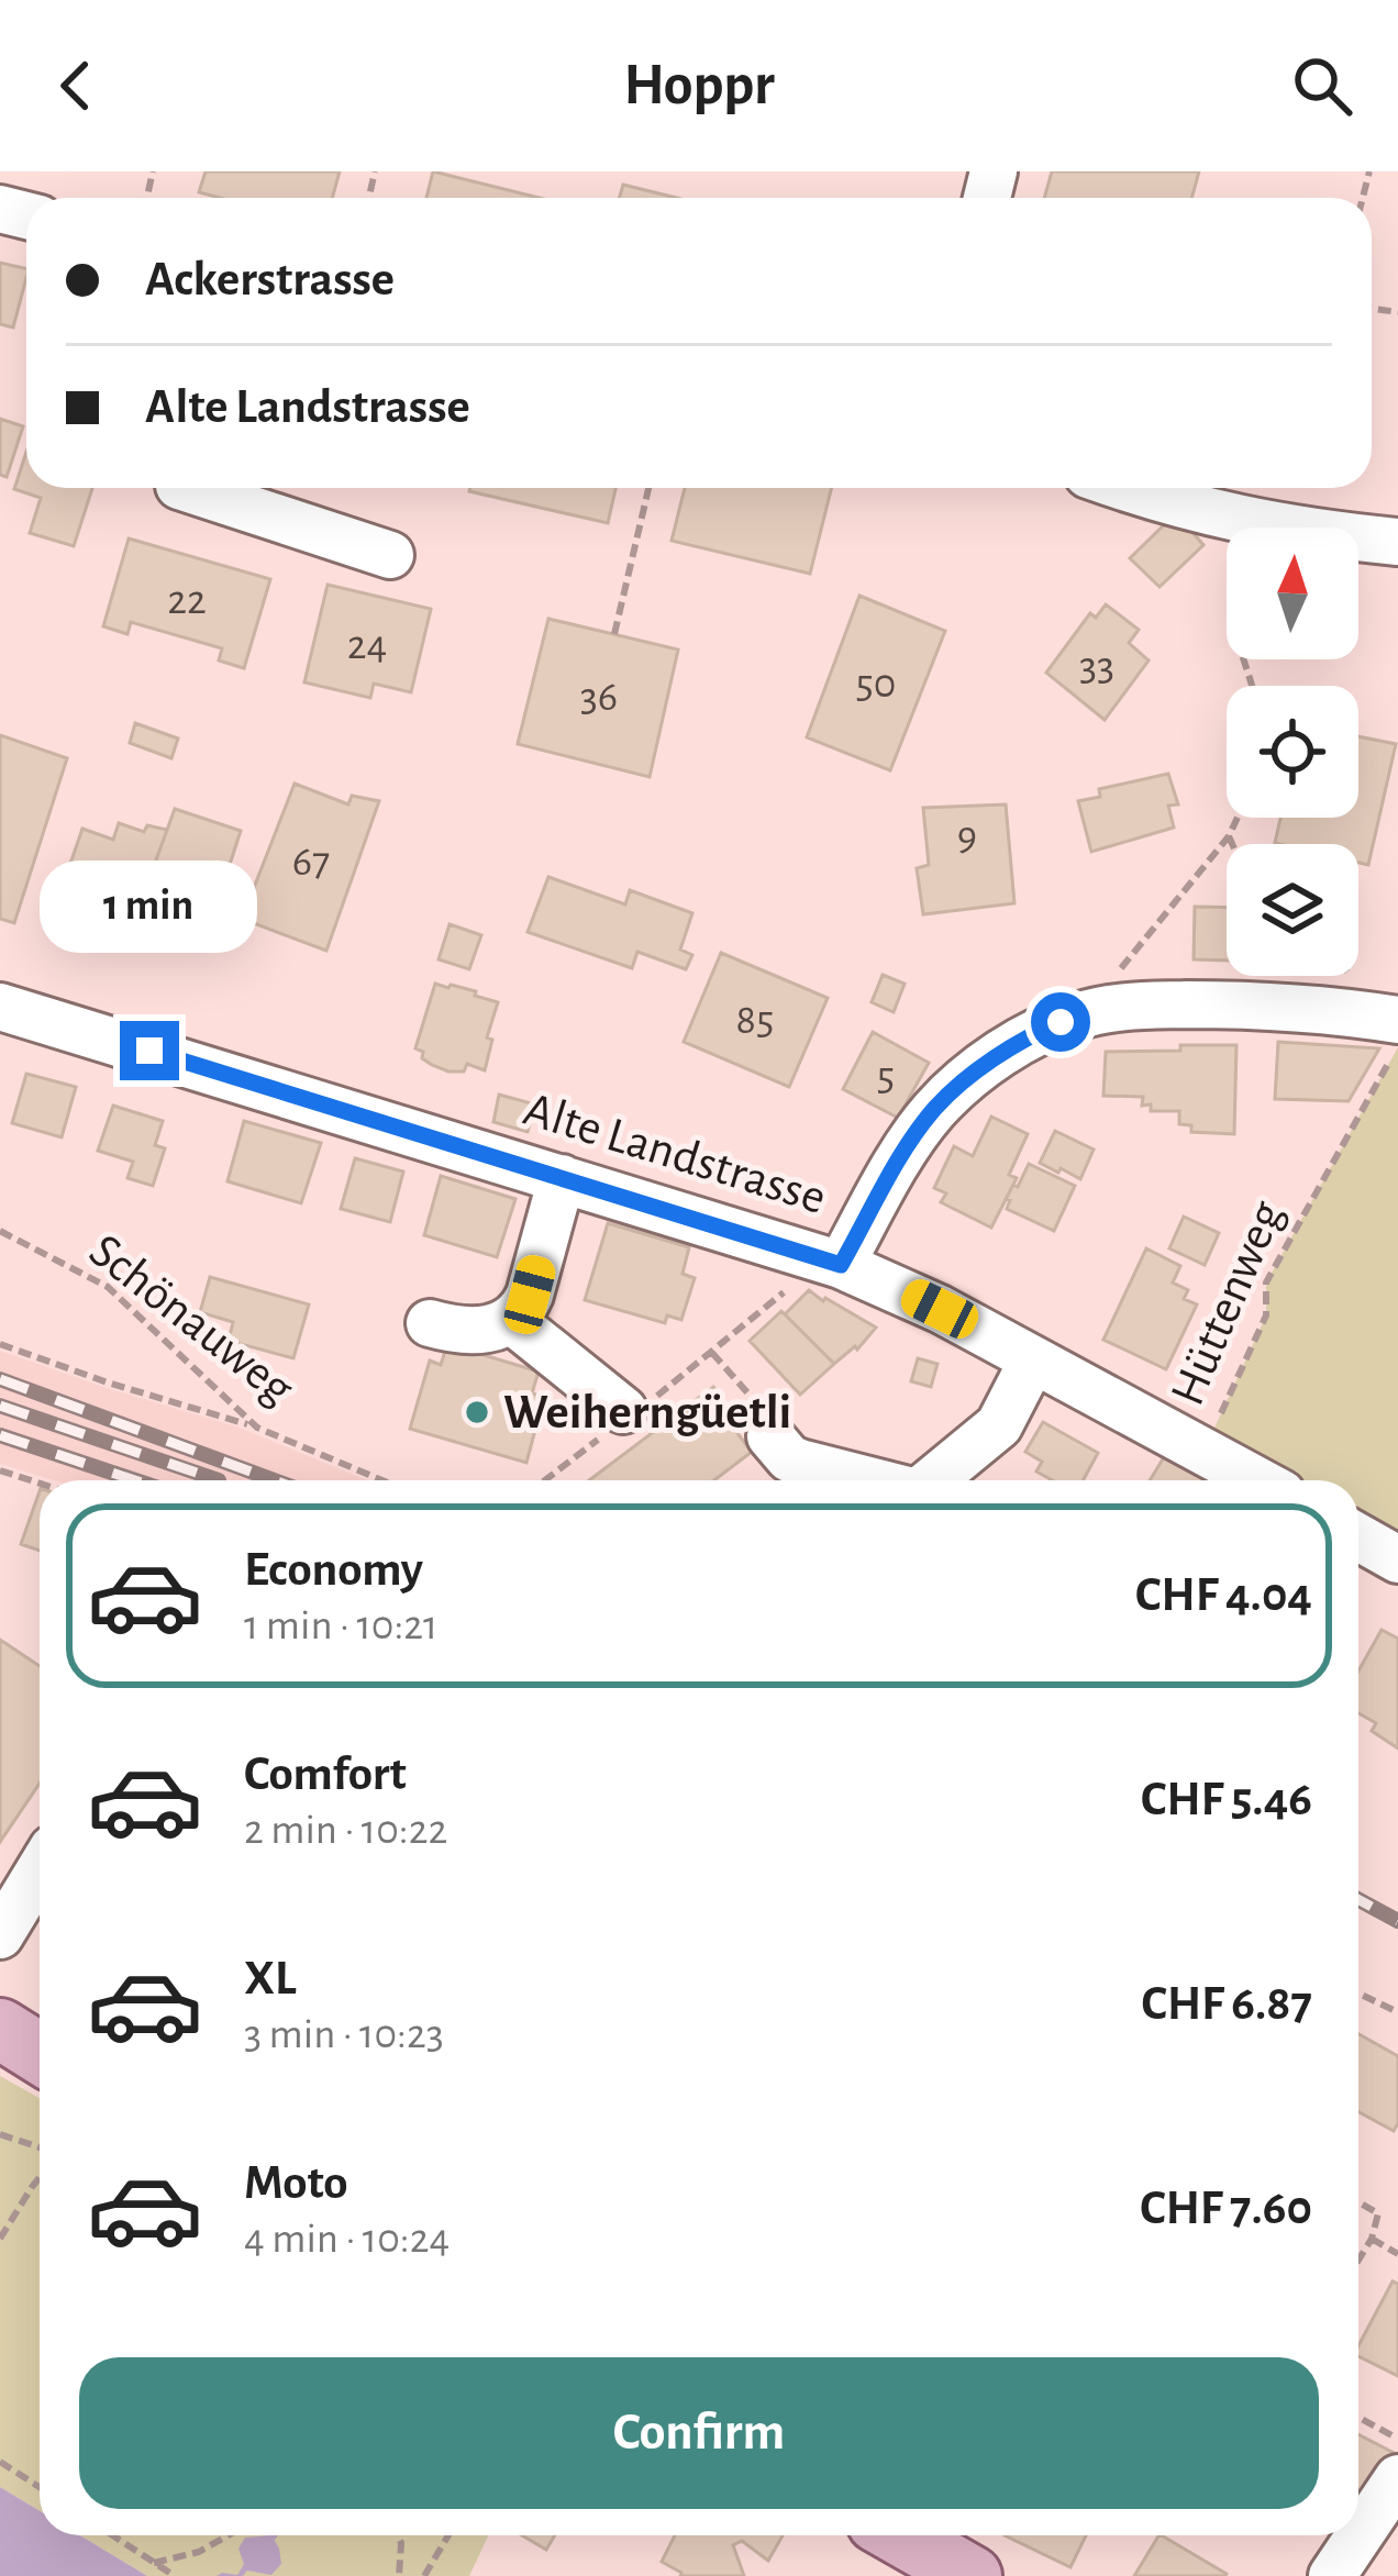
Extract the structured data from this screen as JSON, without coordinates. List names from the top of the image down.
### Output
{
  "streets": {
    "street": ["Alte Landstrasse"],
    "path": ["Hüttenweg", "Schönauweg"]
  },
  "crossings": [
    ["Alte Landstrasse", "Hüttenweg"]
  ],
  "places": ["Weiherngüetli"],
  "house_numbers": [
    "22",
    "24",
    "33",
    "50",
    "36",
    "9",
    "67",
    "85",
    "5"
  ],
  "north": "top",
  "page": {
    "header": "Hoppr",
    "banner": ["Ackerstrasse", "Alte Landstrasse"],
    "bubble": "1 min",
    "list": [
      {
        "name": "Economy",
        "note": "1 min · 10:21",
        "value": "CHF 4.04"
      },
      {
        "name": "Comfort",
        "note": "2 min · 10:22",
        "value": "CHF 5.46"
      },
      {
        "name": "XL",
        "note": "3 min · 10:23",
        "value": "CHF 6.87"
      },
      {
        "name": "Moto",
        "note": "4 min · 10:24",
        "value": "CHF 7.60"
      }
    ],
    "buttons": "Confirm"
  }
}
